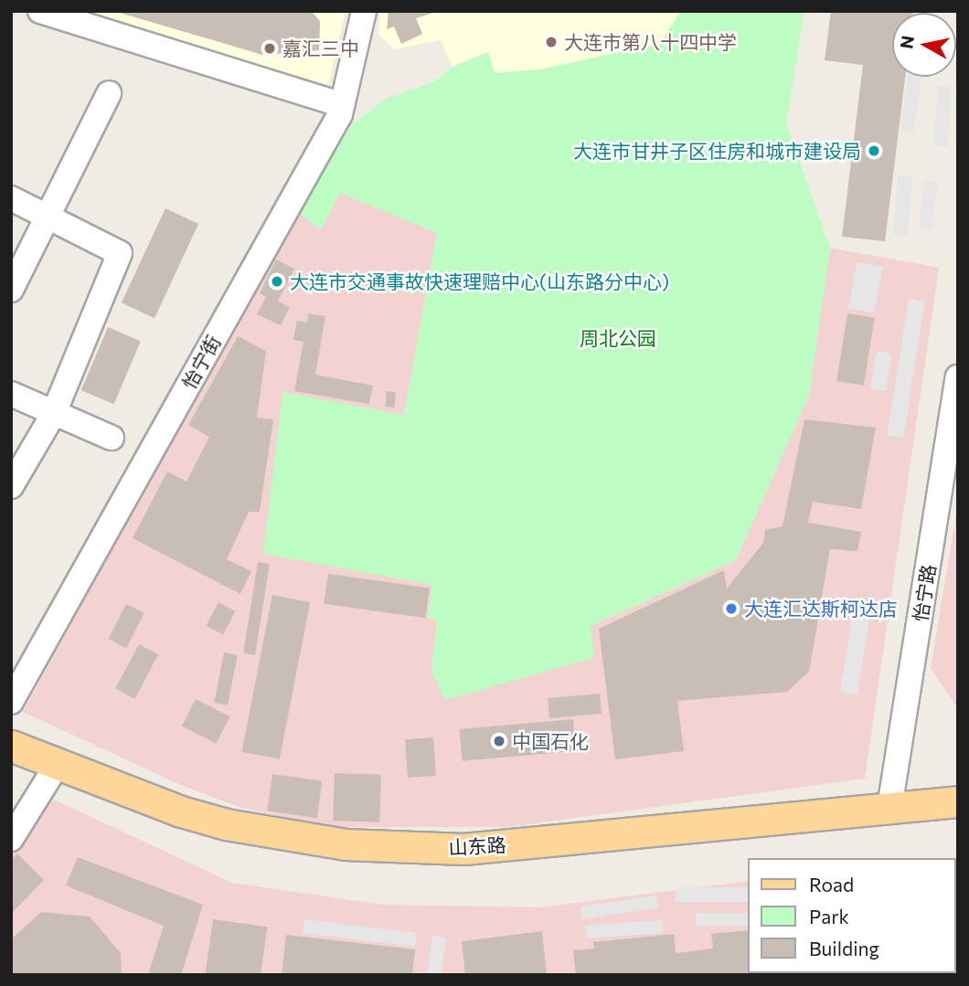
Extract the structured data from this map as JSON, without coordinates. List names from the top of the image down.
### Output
{
  "streets": {
    "main road": ["山东路"],
    "street": ["怡宁街", "怡宁路"]
  },
  "crossings": [
    ["怡宁路", "山东路"]
  ],
  "parks": ["周北公园"],
  "places": [
    "大连市第八十四中学",
    "嘉汇三中",
    "大连市甘井子区住房和城市建设局",
    "大连市交通事故快速理赔中心(山东路分中心)",
    "大连汇达斯柯达店",
    "中国石化"
  ],
  "legend": ["Road", "Park", "Building"],
  "north": "left"
}
